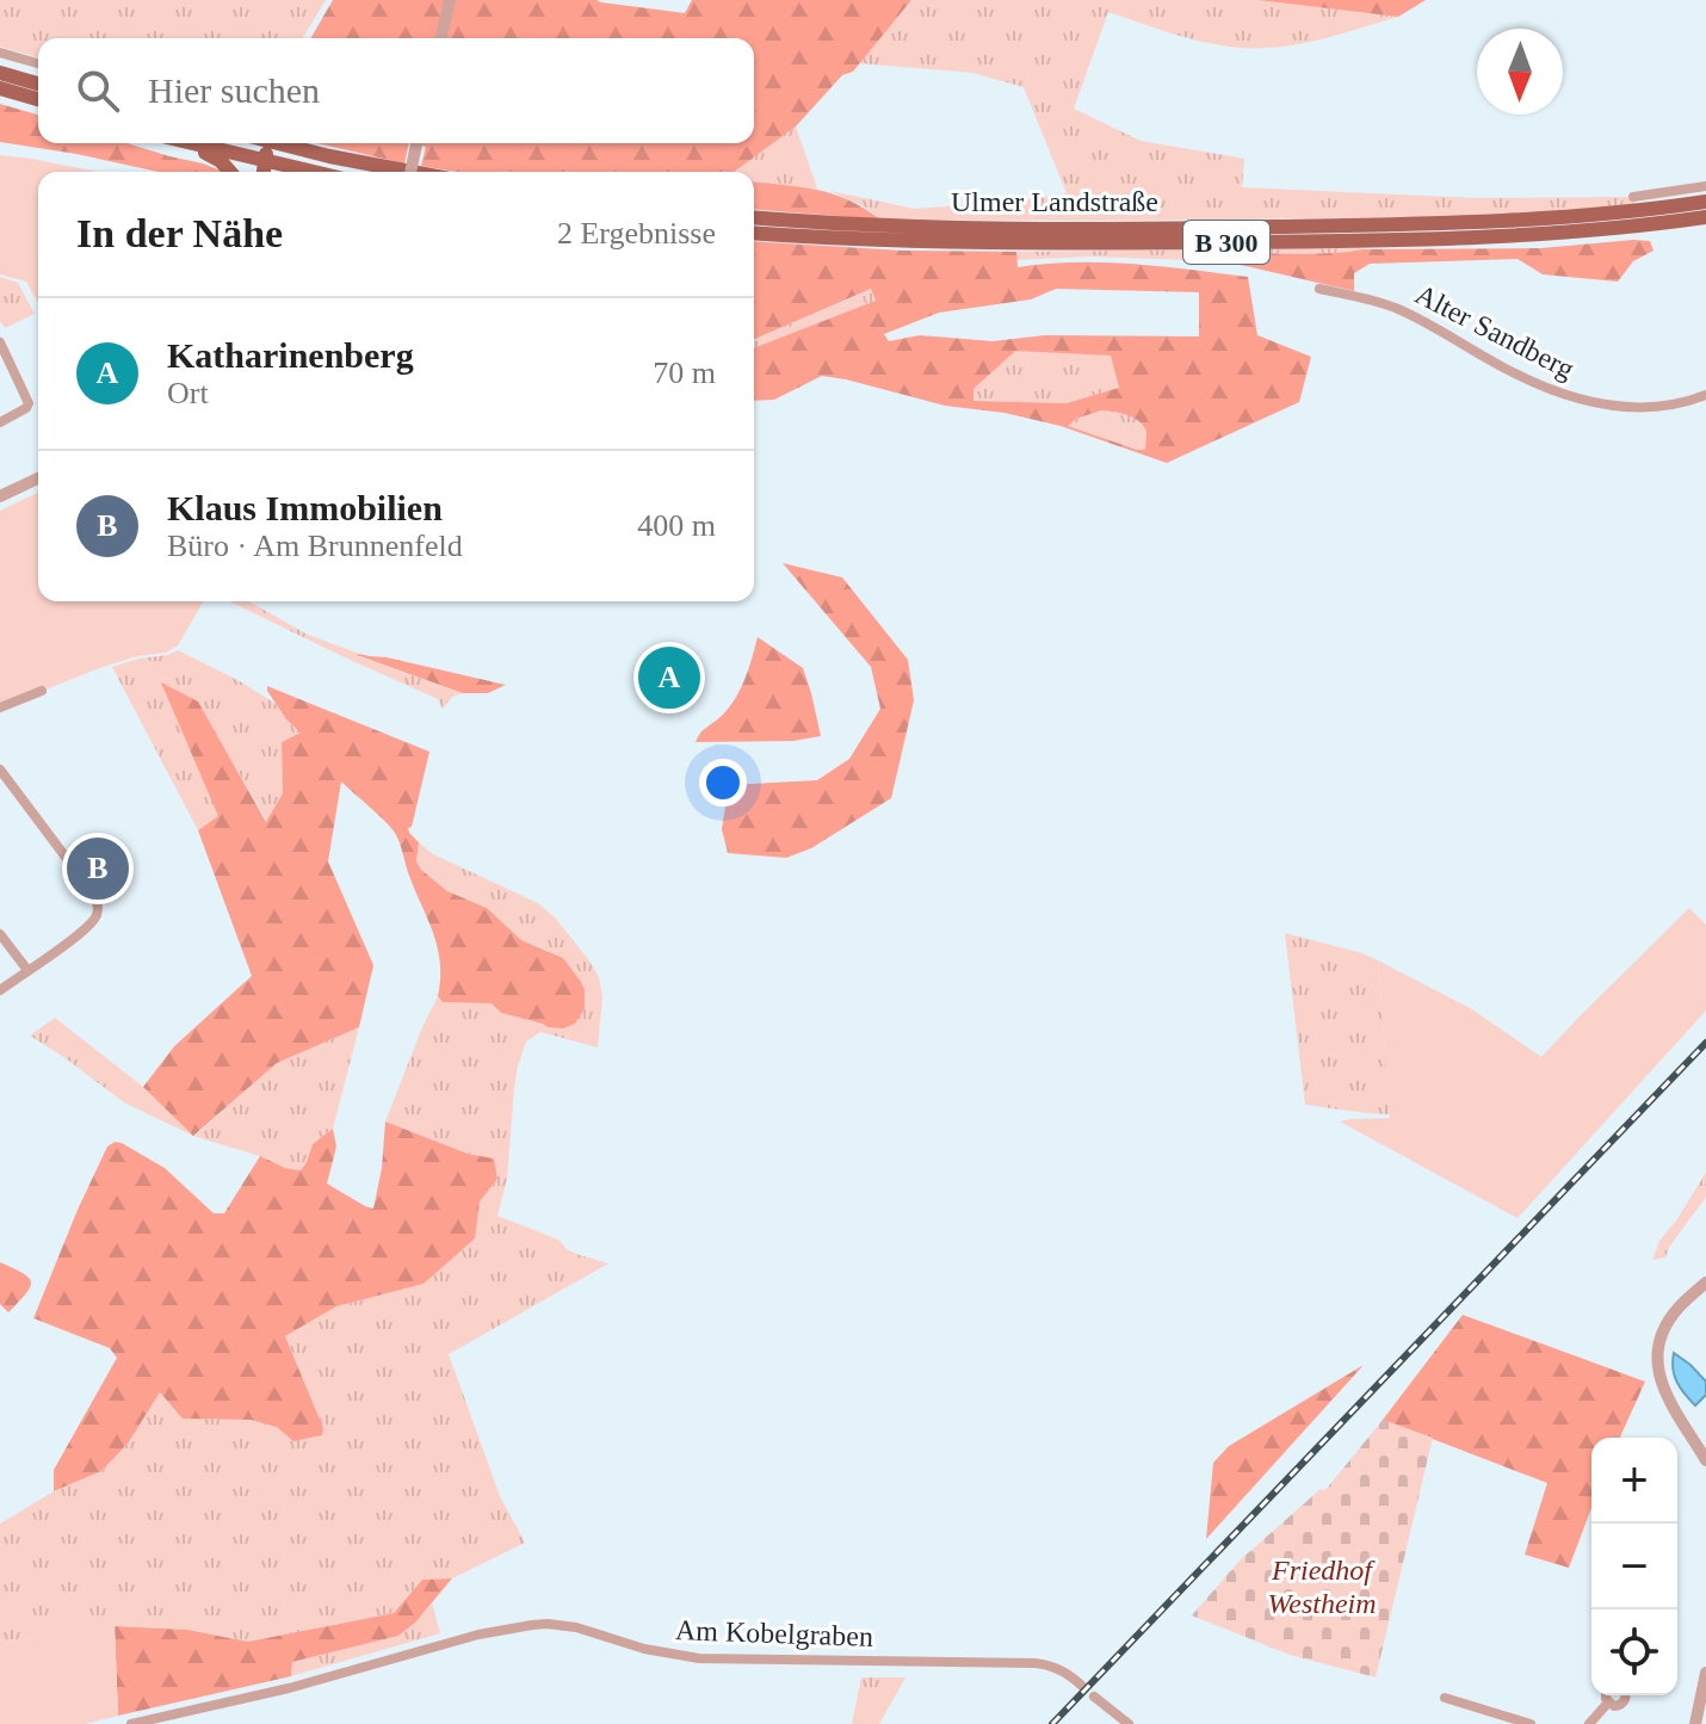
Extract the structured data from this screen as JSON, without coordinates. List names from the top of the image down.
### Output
{
  "streets": {
    "main road": ["Ulmer Landstraße", "B 300"],
    "street": ["Alter Sandberg", "Am Kobelgraben"]
  },
  "parks": ["Friedhof Westheim"],
  "north": "bottom",
  "page": {
    "search": "Hier suchen",
    "heading": ["In der Nähe", "2 Ergebnisse"],
    "list": [
      {
        "mark": "A",
        "name": "Katharinenberg",
        "note": "Ort",
        "value": "70 m"
      },
      {
        "mark": "B",
        "name": "Klaus Immobilien",
        "note": "Büro · Am Brunnenfeld",
        "value": "400 m"
      }
    ],
    "pins": ["A", "B"],
    "map_buttons": ["+", "−"]
  }
}
